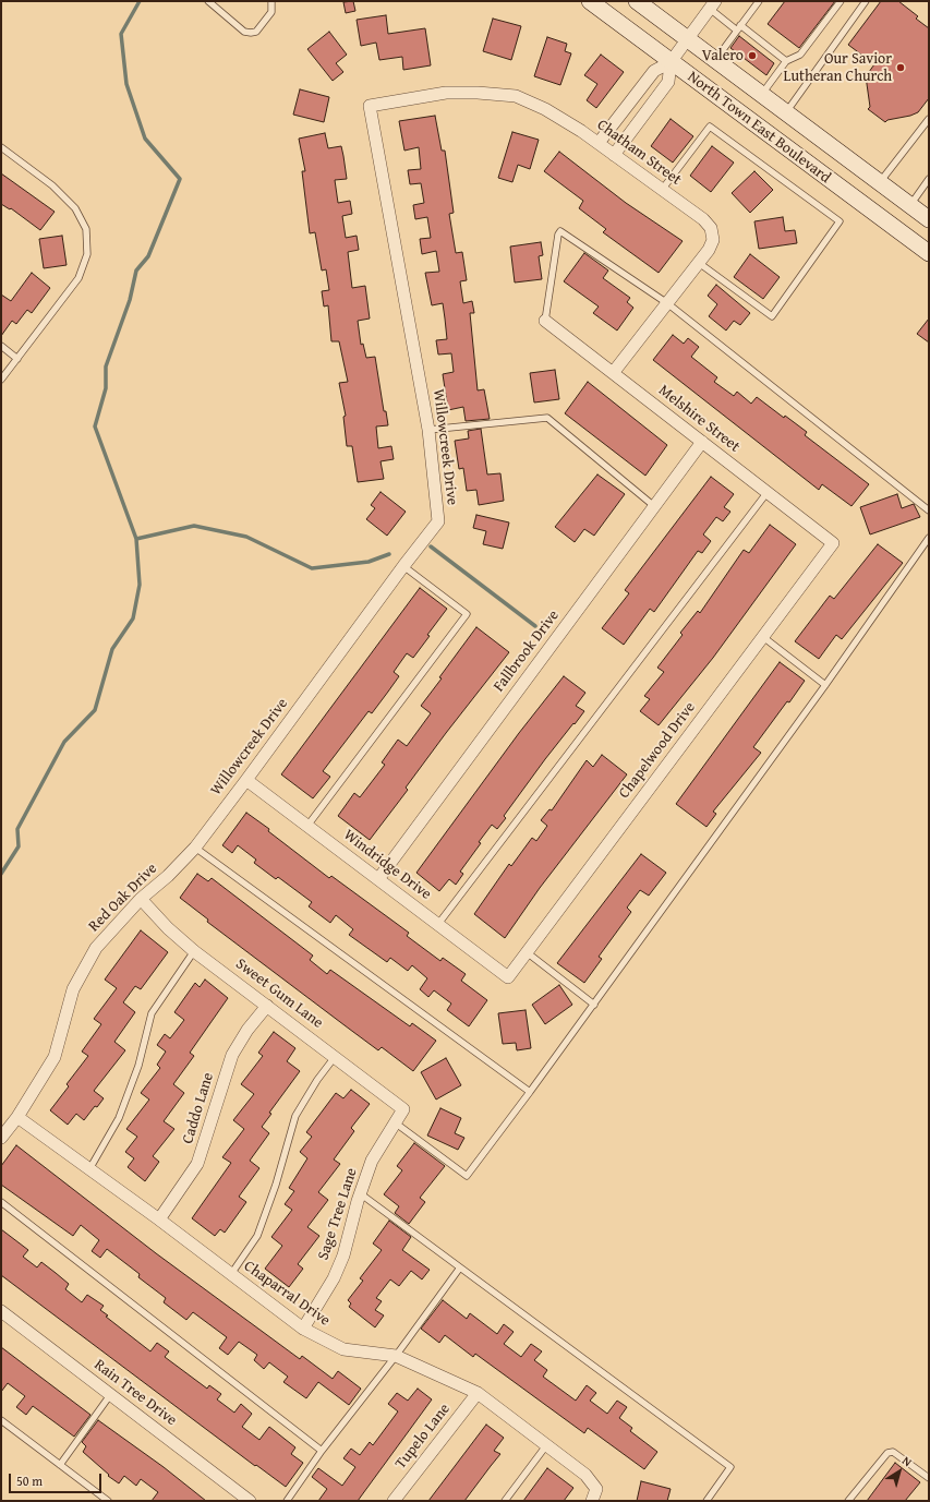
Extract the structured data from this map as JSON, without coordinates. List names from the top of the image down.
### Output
{
  "streets": {
    "main road": ["North Town East Boulevard"],
    "street": [
      "Chatham Street",
      "Melshire Street",
      "Willowcreek Drive",
      "Fallbrook Drive",
      "Chapelwood Drive",
      "Windridge Drive",
      "Red Oak Drive",
      "Sweet Gum Lane",
      "Caddo Lane",
      "Sage Tree Lane",
      "Chaparral Drive",
      "Rain Tree Drive",
      "Tupelo Lane"
    ]
  },
  "crossings": [
    ["Chatham Street", "Melshire Street"],
    ["Chatham Street", "Willowcreek Drive"],
    ["Melshire Street", "Fallbrook Drive"],
    ["Melshire Street", "Chapelwood Drive"],
    ["Willowcreek Drive", "Windridge Drive"],
    ["Willowcreek Drive", "Red Oak Drive"],
    ["Fallbrook Drive", "Windridge Drive"],
    ["Chapelwood Drive", "Windridge Drive"],
    ["Red Oak Drive", "Sweet Gum Lane"],
    ["Red Oak Drive", "Chaparral Drive"],
    ["Sweet Gum Lane", "Caddo Lane"],
    ["Sweet Gum Lane", "Sage Tree Lane"],
    ["Caddo Lane", "Chaparral Drive"],
    ["Sage Tree Lane", "Chaparral Drive"],
    ["Chaparral Drive", "Tupelo Lane"]
  ],
  "places": ["Valero", "Our Savior Lutheran Church"],
  "scale_bar": "50 m",
  "north": "top right"
}
